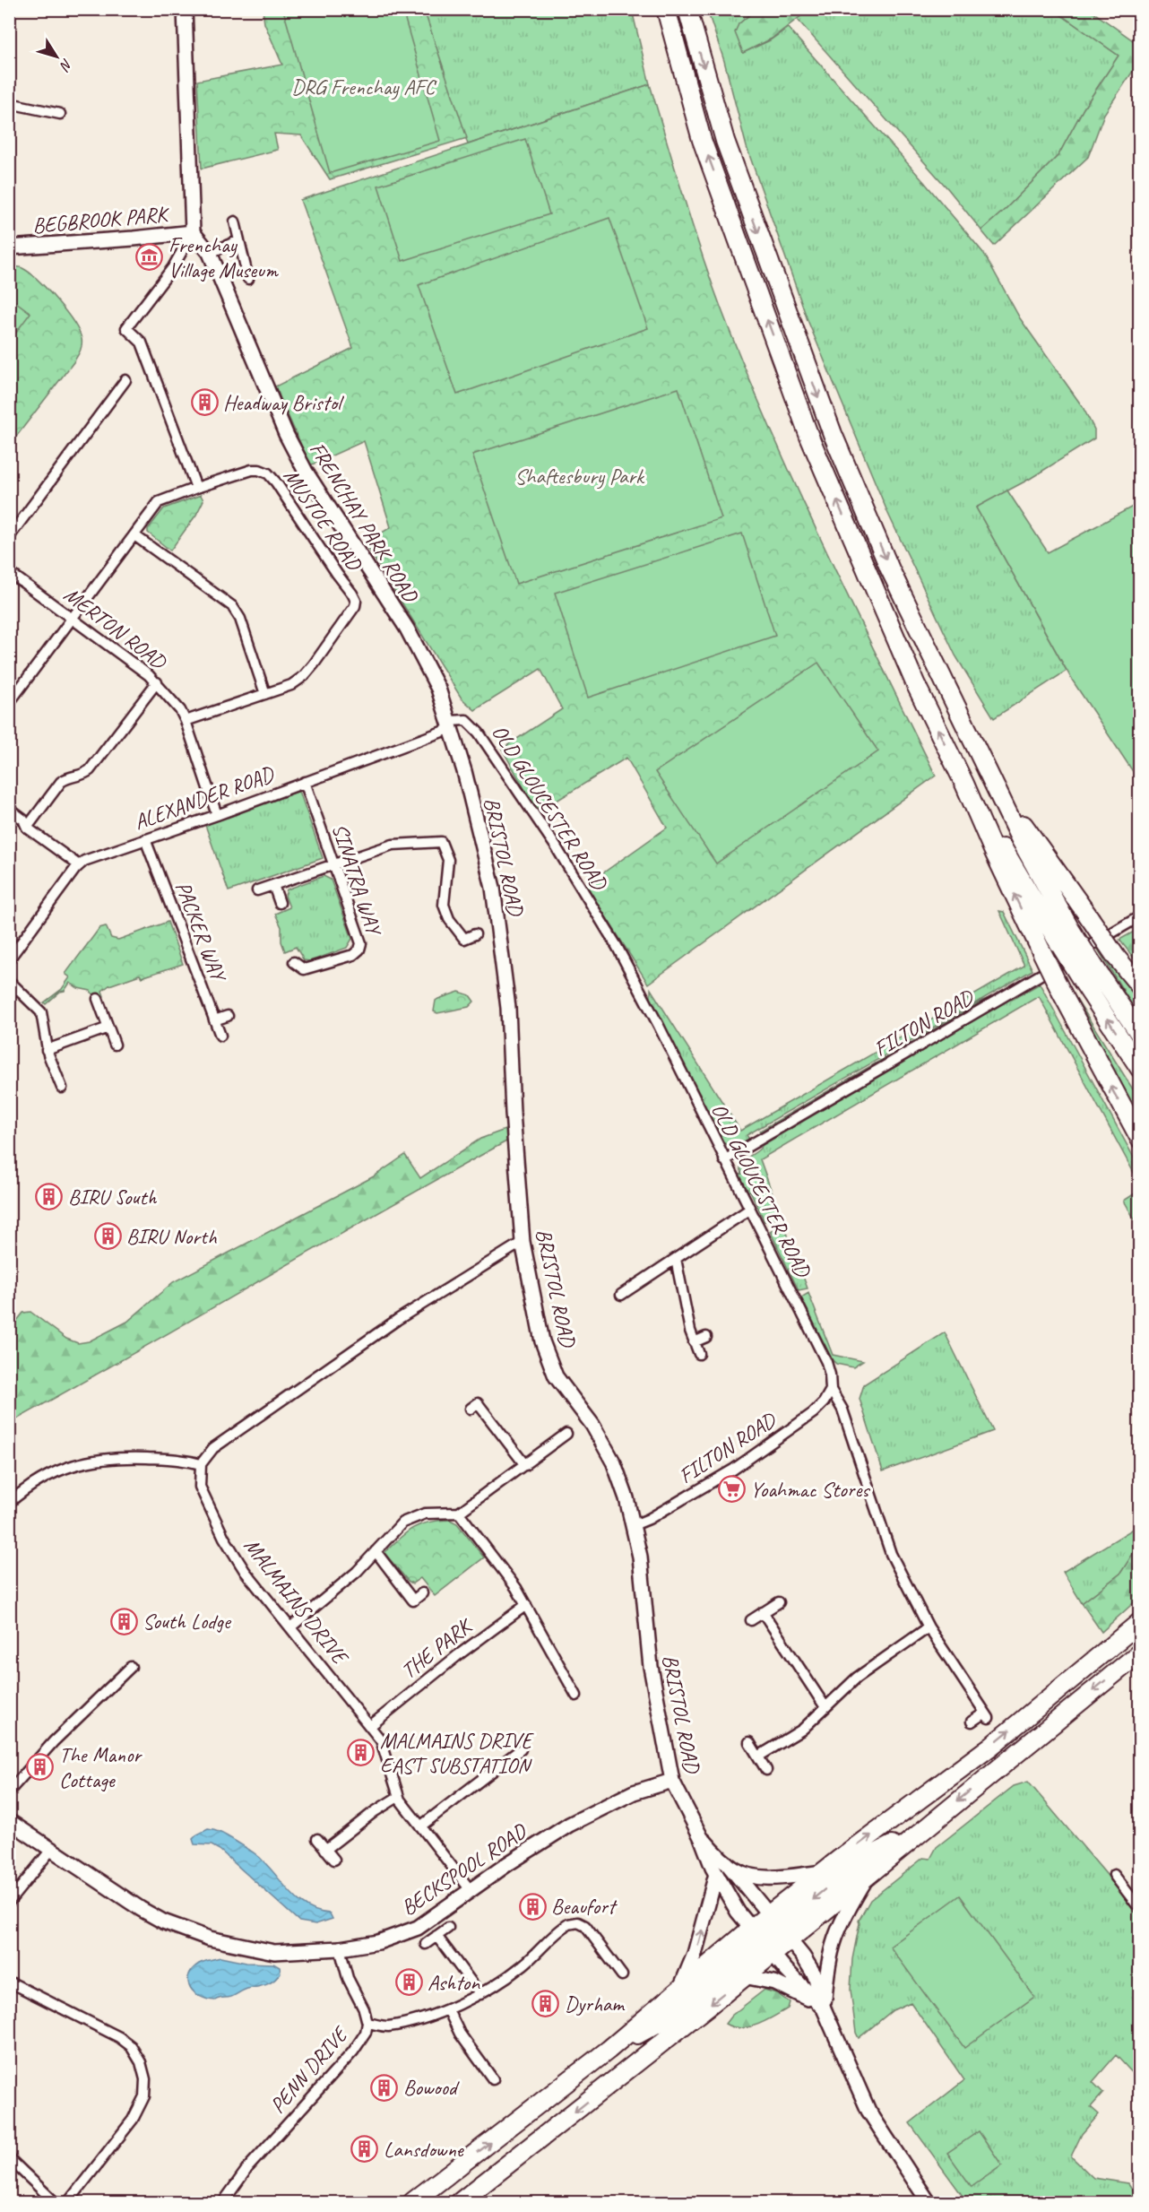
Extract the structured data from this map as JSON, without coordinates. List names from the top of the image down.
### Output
{
  "streets": {
    "main road": [
      "BEGBROOK PARK",
      "FRENCHAY PARK ROAD",
      "BRISTOL ROAD",
      "BECKSPOOL ROAD"
    ],
    "street": [
      "MUSTOE ROAD",
      "MERTON ROAD",
      "ALEXANDER ROAD",
      "OLD GLOUCESTER ROAD",
      "SINATRA WAY",
      "PACKER WAY",
      "FILTON ROAD",
      "MALMAINS DRIVE",
      "THE PARK",
      "PENN DRIVE"
    ]
  },
  "crossings": [
    ["BEGBROOK PARK", "FRENCHAY PARK ROAD"],
    ["MUSTOE ROAD", "MERTON ROAD"],
    ["FRENCHAY PARK ROAD", "ALEXANDER ROAD"],
    ["FRENCHAY PARK ROAD", "OLD GLOUCESTER ROAD"],
    ["FRENCHAY PARK ROAD", "BRISTOL ROAD"],
    ["MERTON ROAD", "ALEXANDER ROAD"],
    ["ALEXANDER ROAD", "OLD GLOUCESTER ROAD"],
    ["ALEXANDER ROAD", "BRISTOL ROAD"],
    ["ALEXANDER ROAD", "SINATRA WAY"],
    ["ALEXANDER ROAD", "PACKER WAY"],
    ["OLD GLOUCESTER ROAD", "BRISTOL ROAD"],
    ["OLD GLOUCESTER ROAD", "FILTON ROAD"],
    ["BRISTOL ROAD", "FILTON ROAD"],
    ["BRISTOL ROAD", "BECKSPOOL ROAD"],
    ["MALMAINS DRIVE", "THE PARK"],
    ["MALMAINS DRIVE", "BECKSPOOL ROAD"],
    ["BECKSPOOL ROAD", "PENN DRIVE"]
  ],
  "parks": ["DRG Frenchay AFC", "Shaftesbury Park"],
  "places": {
    "museum": ["Frenchay Village Museum"],
    "building": [
      "Headway Bristol",
      "BIRU South",
      "BIRU North",
      "South Lodge",
      "MALMAINS DRIVE EAST SUBSTATION",
      "The Manor Cottage",
      "Beaufort",
      "Ashton",
      "Dyrham",
      "Bowood",
      "Lansdowne"
    ],
    "supermarket": ["Yoahmac Stores"]
  },
  "north": "bottom right"
}
